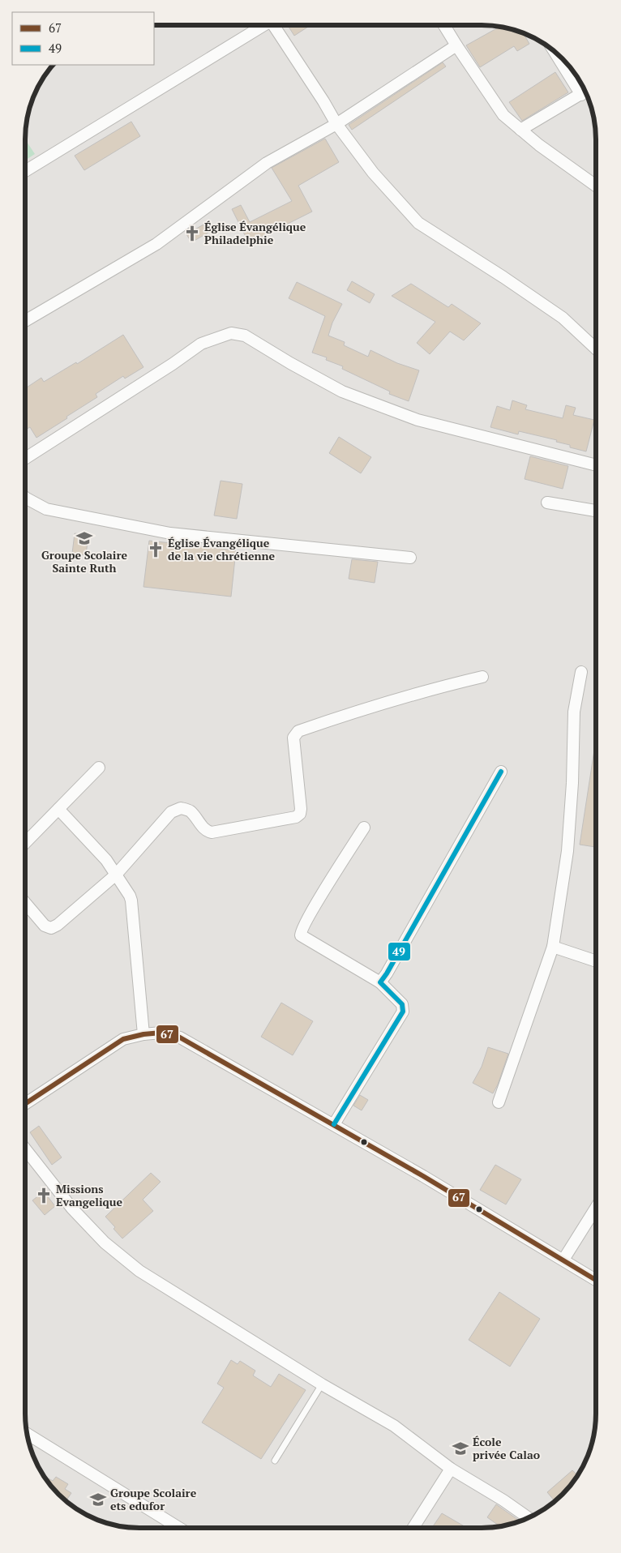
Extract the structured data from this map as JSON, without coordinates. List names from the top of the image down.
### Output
{
  "places": {
    "church": ["Église Évangélique Philadelphie", "Église Évangélique de la vie chrétienne", "Missions Evangelique"],
    "school or university": ["Groupe Scolaire Sainte Ruth", "École privée Calao", "Groupe Scolaire ets edufor"]
  },
  "lines": ["transit line 49", "transit line 67"],
  "legend": ["67", "49"]
}
